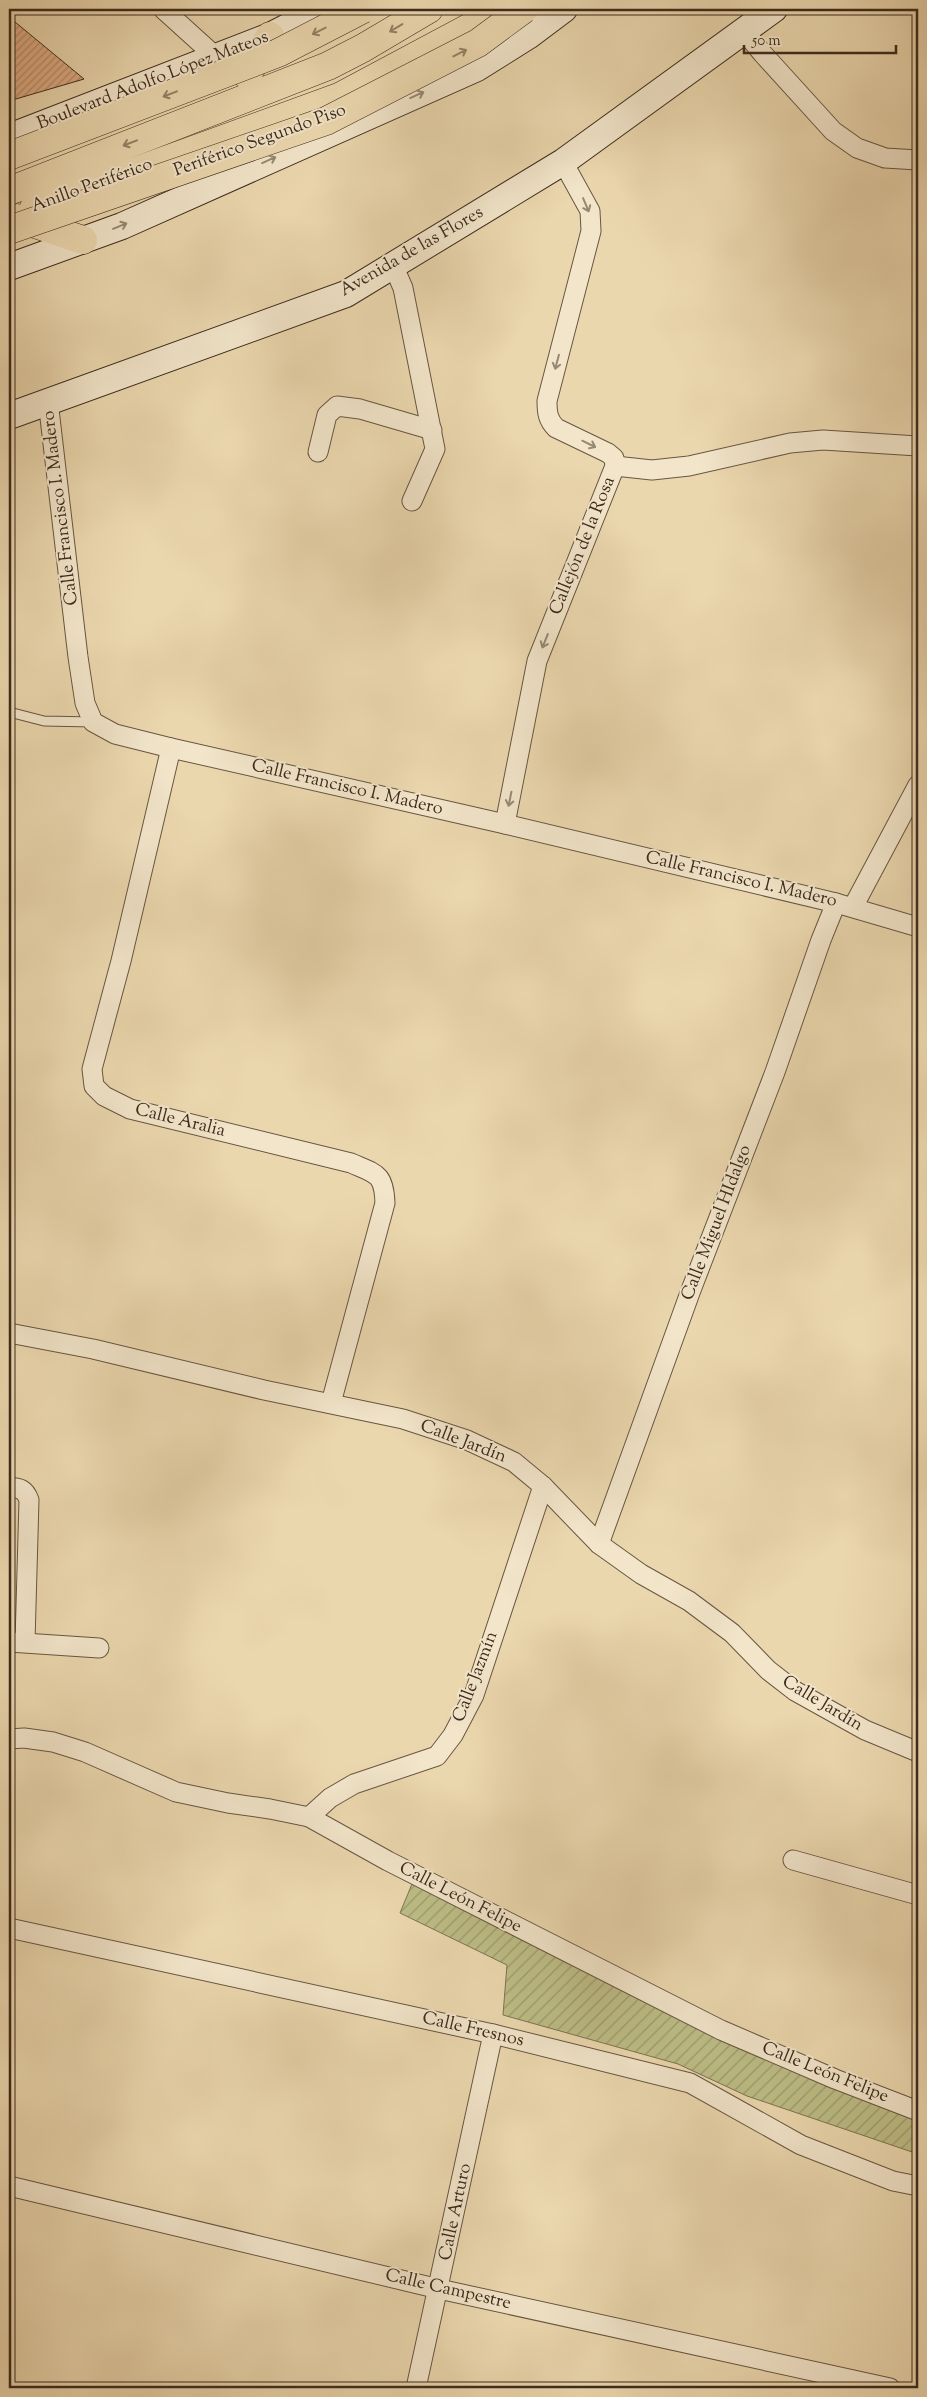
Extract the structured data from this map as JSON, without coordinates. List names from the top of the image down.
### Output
{
  "streets": {
    "highway": ["Periférico Segundo Piso", "Anillo Periférico"],
    "main road": ["Boulevard Adolfo López Mateos", "Avenida de las Flores"],
    "street": [
      "Calle Francisco I. Madero",
      "Callejón de la Rosa",
      "Calle Aralia",
      "Calle Miguel HIdalgo",
      "Calle Jardín",
      "Calle Jazmín",
      "Calle León Felipe",
      "Calle Fresnos",
      "Calle Arturo",
      "Calle Campestre"
    ]
  },
  "crossings": [
    ["Periférico Segundo Piso", "Anillo Periférico"],
    ["Avenida de las Flores", "Calle Francisco I. Madero"],
    ["Avenida de las Flores", "Callejón de la Rosa"],
    ["Calle Francisco I. Madero", "Callejón de la Rosa"],
    ["Calle Francisco I. Madero", "Calle Aralia"],
    ["Calle Francisco I. Madero", "Calle Miguel HIdalgo"],
    ["Calle Aralia", "Calle Jardín"],
    ["Calle Miguel HIdalgo", "Calle Jardín"],
    ["Calle Jardín", "Calle Jazmín"],
    ["Calle Jazmín", "Calle León Felipe"],
    ["Calle Fresnos", "Calle Arturo"],
    ["Calle Arturo", "Calle Campestre"]
  ],
  "scale_bar": "50 m"
}
